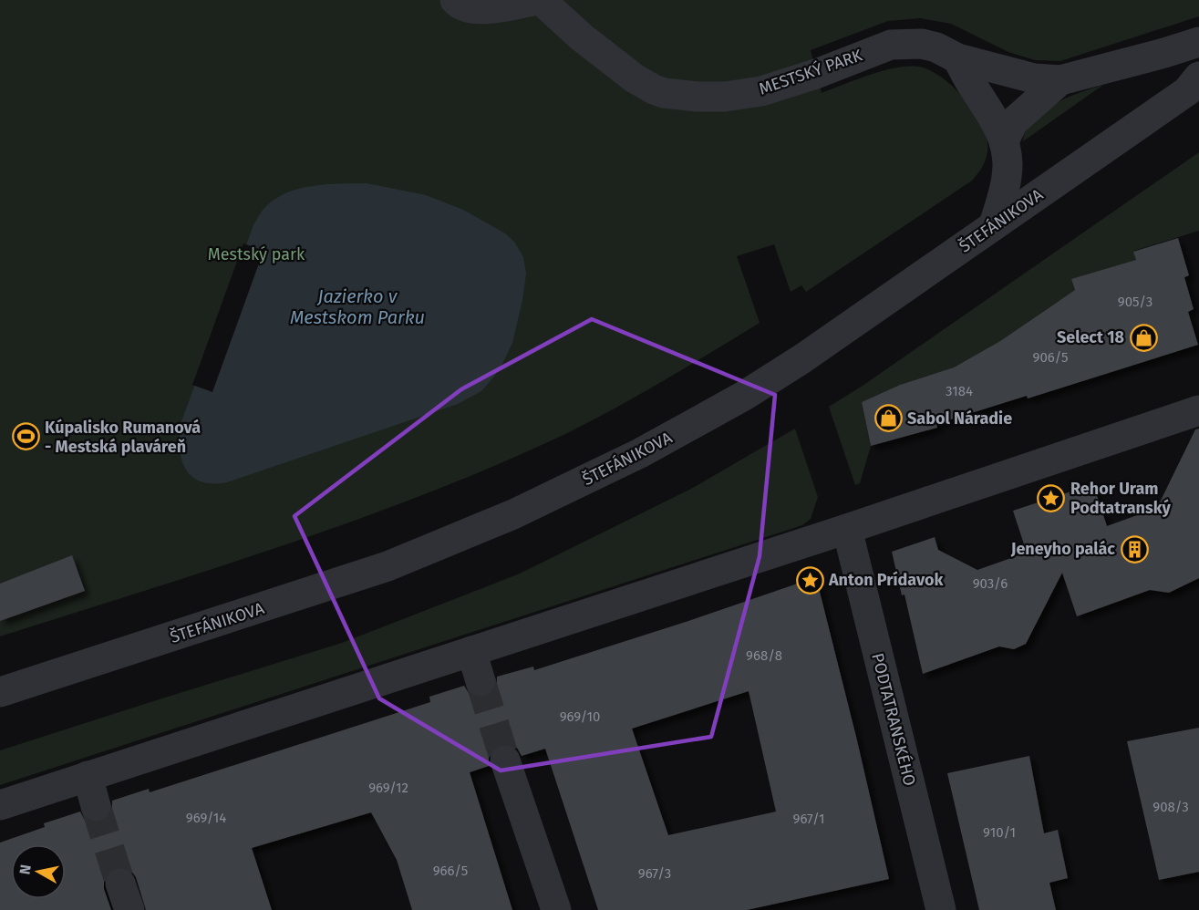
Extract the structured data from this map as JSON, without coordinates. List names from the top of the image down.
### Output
{
  "streets": {
    "street": ["MESTSKÝ PARK", "ŠTEFÁNIKOVA", "PODTATRANSKÉHO"]
  },
  "water": ["Jazierko v Mestskom Parku"],
  "parks": ["Mestský park"],
  "places": {
    "shop": ["Select 18", "Sabol Náradie"],
    "sports": ["Kúpalisko Rumanová - Mestská plaváreň"],
    "place": ["Rehor Uram Podtatranský", "Anton Prídavok"],
    "building": ["Jeneyho palác"]
  },
  "house_numbers": [
    "905/3",
    "906/5",
    "3184",
    "903/6",
    "968/8",
    "969/10",
    "969/12",
    "908/3",
    "969/14",
    "967/1",
    "910/1",
    "966/5",
    "967/3"
  ],
  "north": "left"
}
